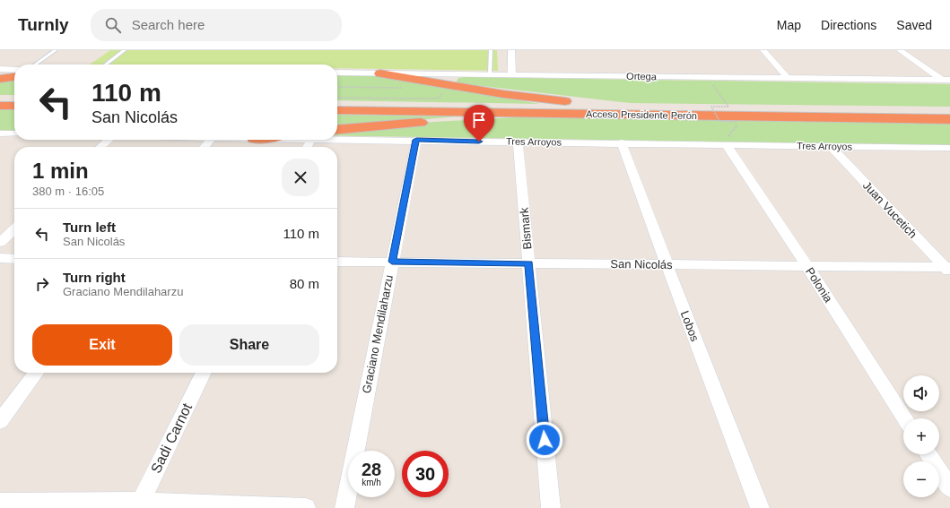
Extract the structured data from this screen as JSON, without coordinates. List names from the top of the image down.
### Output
{
  "streets": {
    "highway": ["Acceso Presidente Perón"],
    "street": [
      "Ortega",
      "Tres Arroyos",
      "Juan Vucetich",
      "Bismark",
      "San Nicolás",
      "Polonia",
      "Lobos",
      "Graciano Mendilaharzu",
      "Sadi Carnot"
    ]
  },
  "crossings": [
    ["Tres Arroyos", "Juan Vucetich"],
    ["Tres Arroyos", "Bismark"],
    ["Tres Arroyos", "Polonia"],
    ["Tres Arroyos", "Lobos"],
    ["Tres Arroyos", "Graciano Mendilaharzu"],
    ["Juan Vucetich", "San Nicolás"],
    ["Bismark", "San Nicolás"],
    ["San Nicolás", "Polonia"],
    ["San Nicolás", "Lobos"],
    ["San Nicolás", "Graciano Mendilaharzu"]
  ],
  "page": {
    "header": "Turnly",
    "search": "Search here",
    "nav": ["Map", "Directions", "Saved"],
    "turn": ["110 m", "San Nicolás"],
    "heading": ["1 min", "380 m · 16:05"],
    "list": [
      {
        "name": "Turn left",
        "note": "San Nicolás",
        "value": "110 m"
      },
      {
        "name": "Turn right",
        "note": "Graciano Mendilaharzu",
        "value": "80 m"
      }
    ],
    "buttons": ["Exit", "Share"],
    "map_buttons": ["+", "−"],
    "speed": "28 km/h",
    "limit": "30"
  }
}
